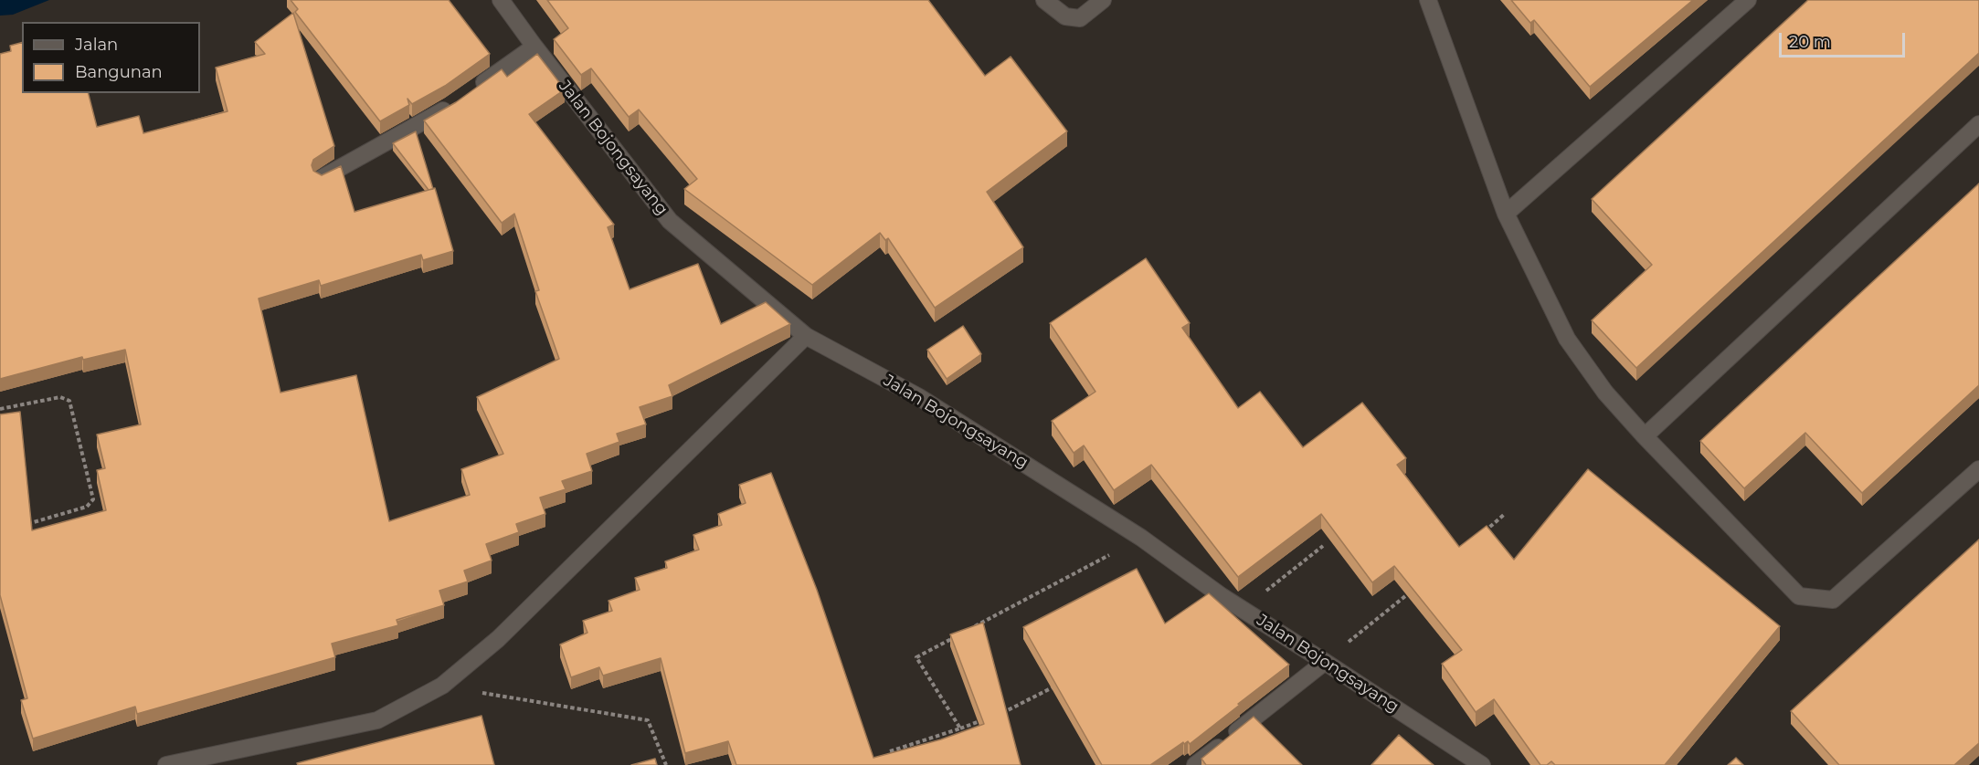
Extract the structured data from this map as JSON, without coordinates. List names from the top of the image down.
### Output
{
  "streets": {
    "street": ["Jalan Bojongsayang"]
  },
  "legend": ["Jalan", "Bangunan"],
  "scale_bar": "20 m"
}
